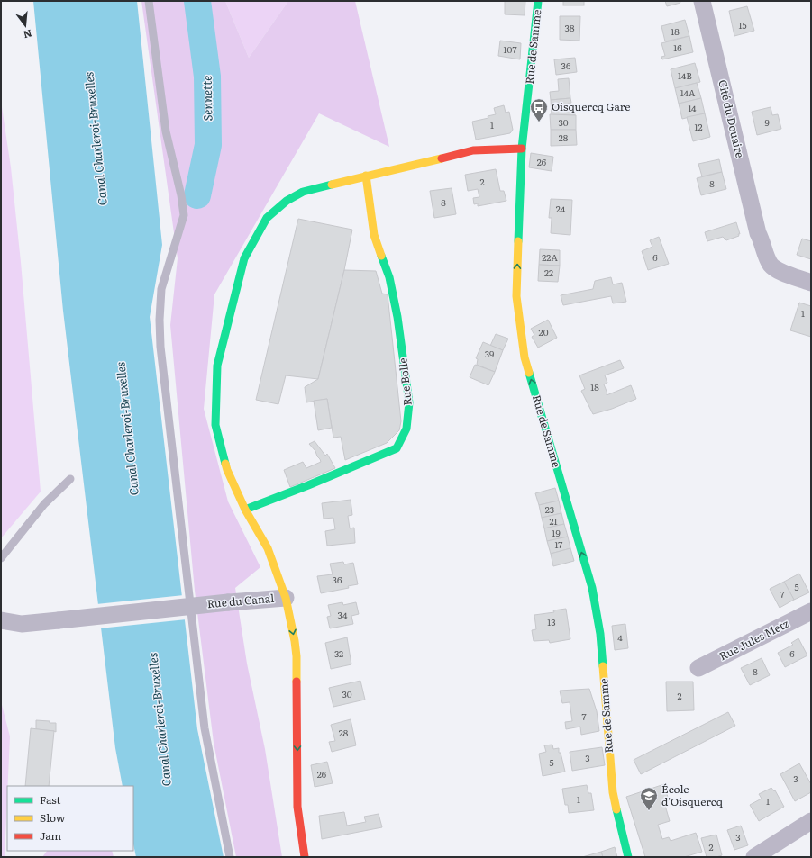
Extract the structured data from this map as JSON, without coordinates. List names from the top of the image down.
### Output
{
  "streets": {
    "street": [
      "Rue de Samme",
      "Cité du Douaire",
      "Rue Bolle",
      "Rue du Canal",
      "Rue Jules Metz"
    ]
  },
  "one_way": ["Rue de Samme", "Rue du Canal"],
  "water": ["Sennette", "Canal Charleroi-Bruxelles"],
  "places": {
    "bus stop": ["Oisquercq Gare"],
    "school or university": ["École d'Oisquercq"]
  },
  "house_numbers": [
    "15",
    "38",
    "18",
    "16",
    "107",
    "36",
    "14B",
    "14A",
    "14",
    "30",
    "9",
    "1",
    "12",
    "28",
    "26",
    "2",
    "8",
    "8",
    "24",
    "22A",
    "6",
    "22",
    "1",
    "20",
    "39",
    "18",
    "23",
    "21",
    "19",
    "17",
    "36",
    "5",
    "7",
    "34",
    "13",
    "4",
    "32",
    "6",
    "8",
    "30",
    "2",
    "7",
    "28",
    "3",
    "5",
    "26",
    "3",
    "1",
    "1",
    "3",
    "2"
  ],
  "legend": ["Fast", "Slow", "Jam"],
  "north": "bottom"
}
